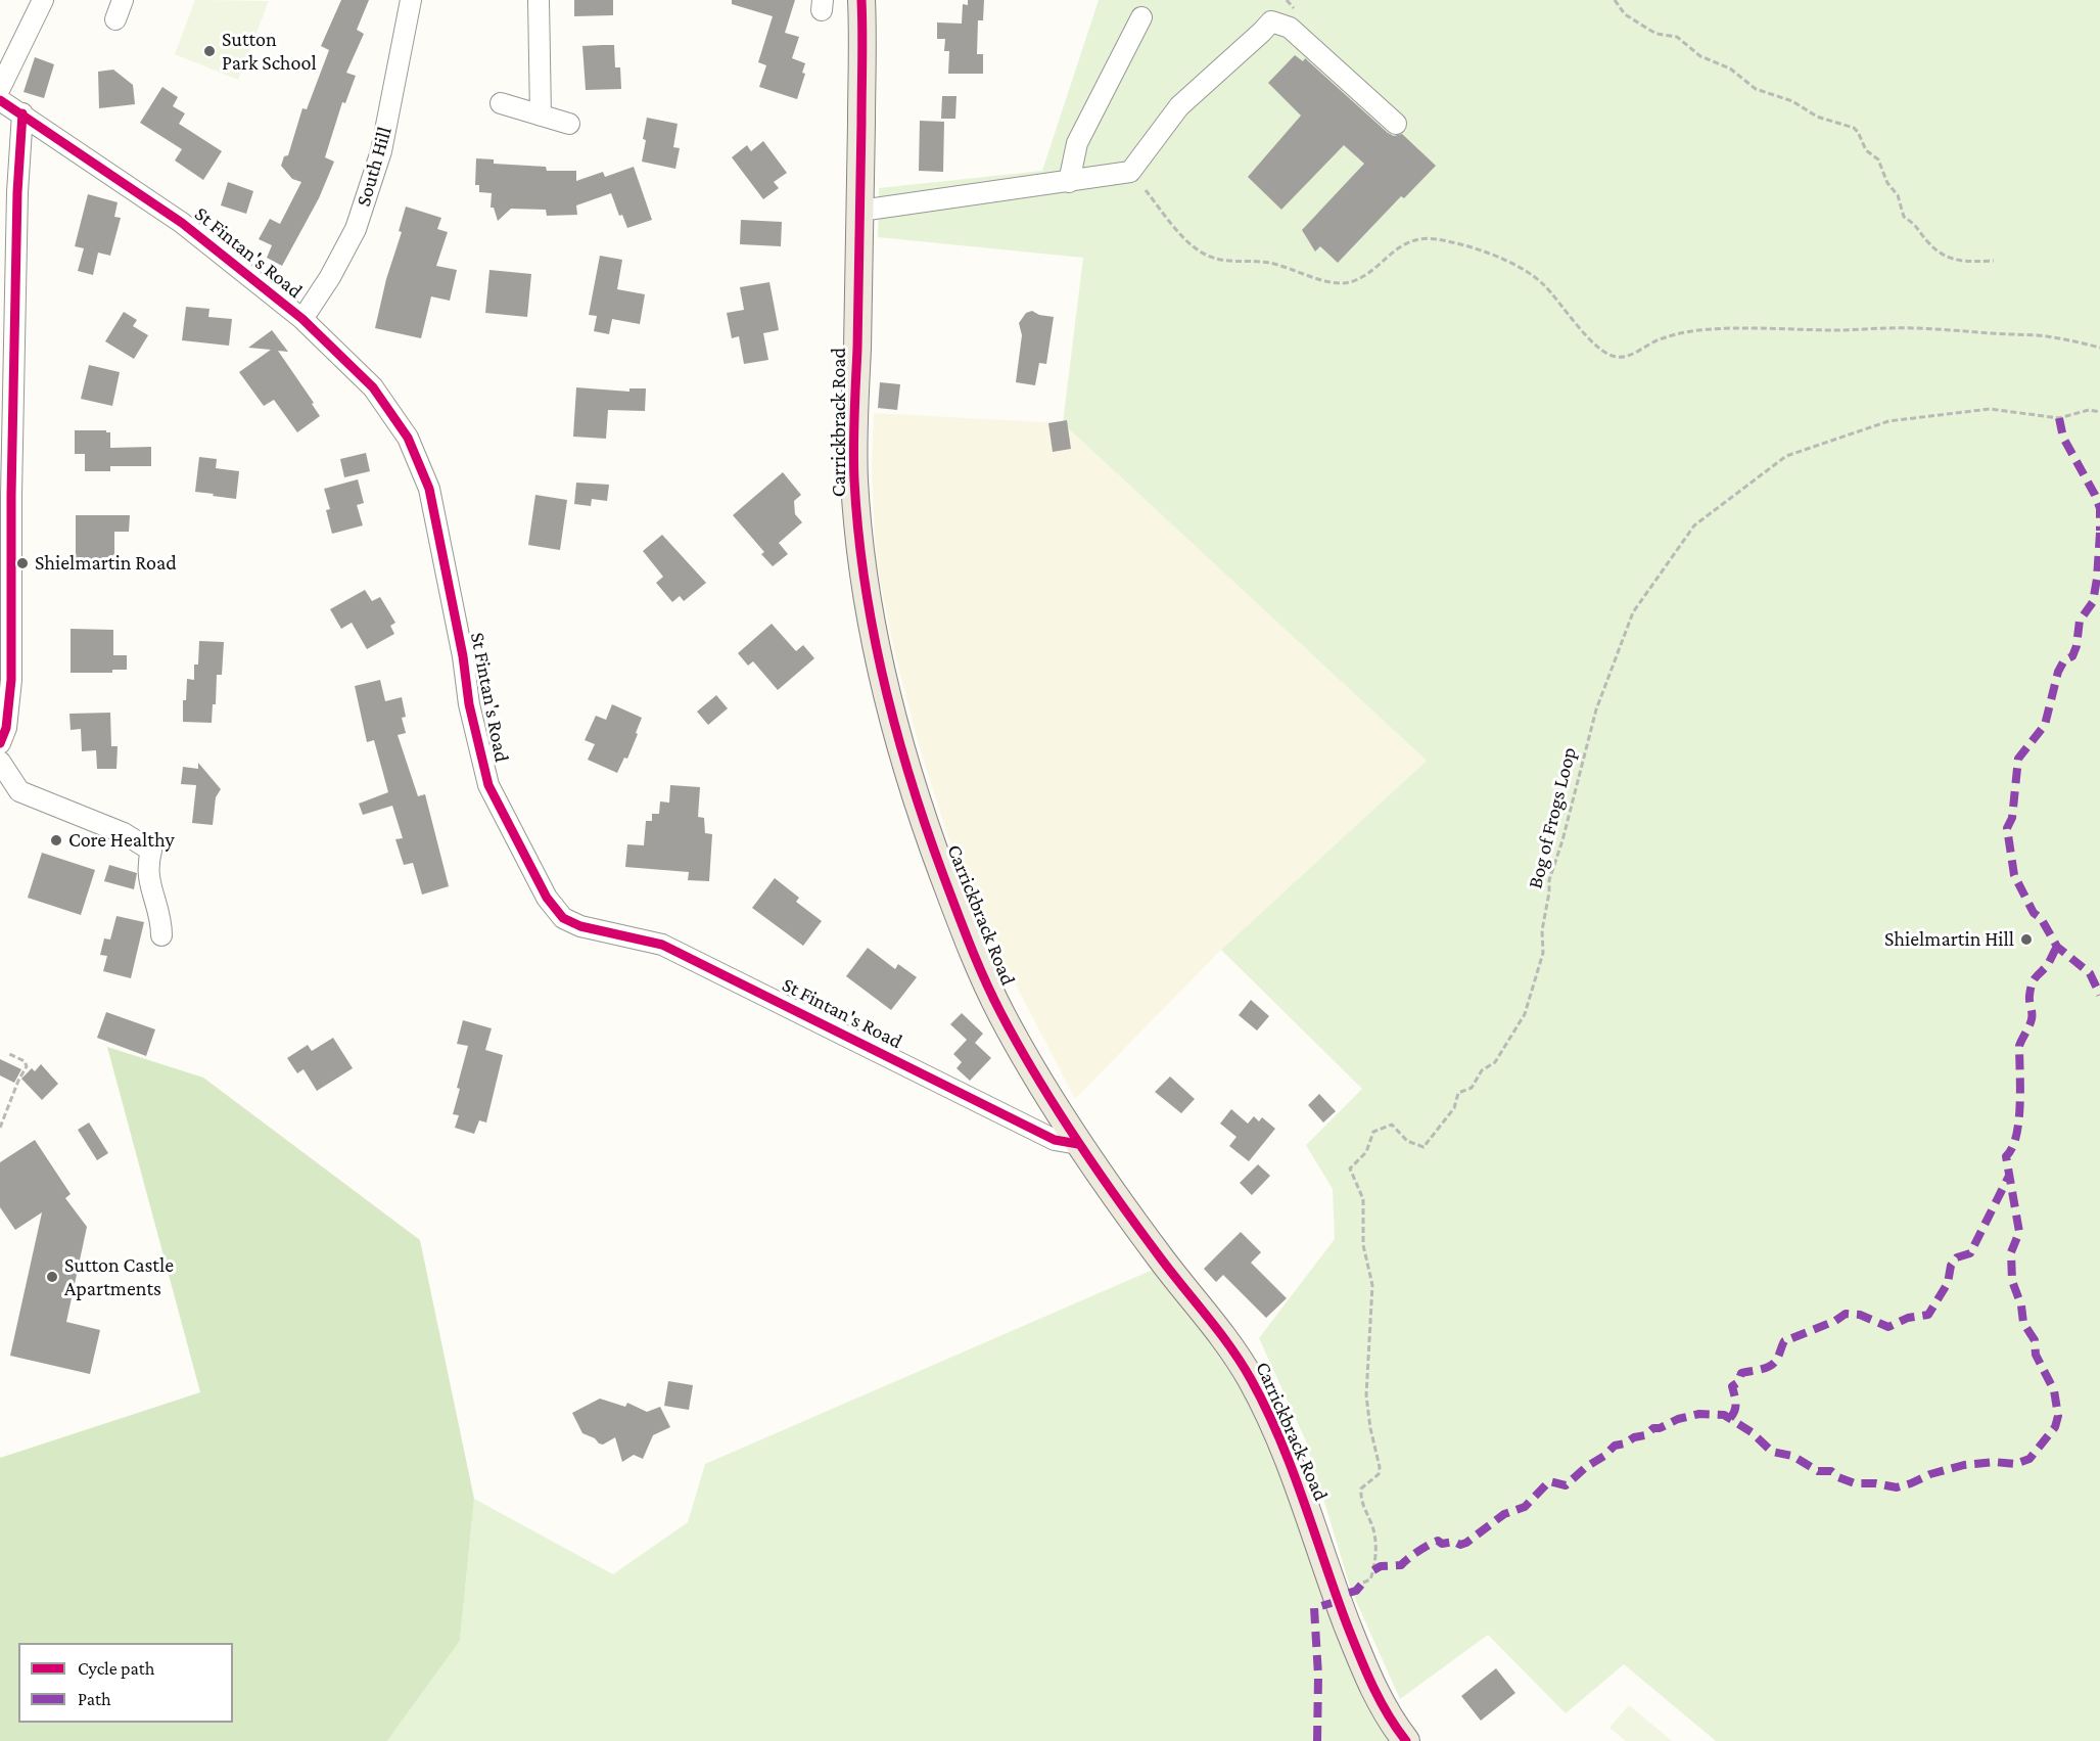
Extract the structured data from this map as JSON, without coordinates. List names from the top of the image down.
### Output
{
  "streets": {
    "main road": ["Carrickbrack Road"],
    "street": ["South Hill", "St Fintan's Road"],
    "path": ["Bog of Frogs Loop"]
  },
  "crossings": [
    ["South Hill", "St Fintan's Road"],
    ["St Fintan's Road", "Carrickbrack Road"]
  ],
  "places": [
    "Sutton Park School",
    "Shielmartin Road",
    "Core Healthy",
    "Shielmartin Hill",
    "Sutton Castle Apartments"
  ],
  "legend": ["Cycle path", "Path"]
}
